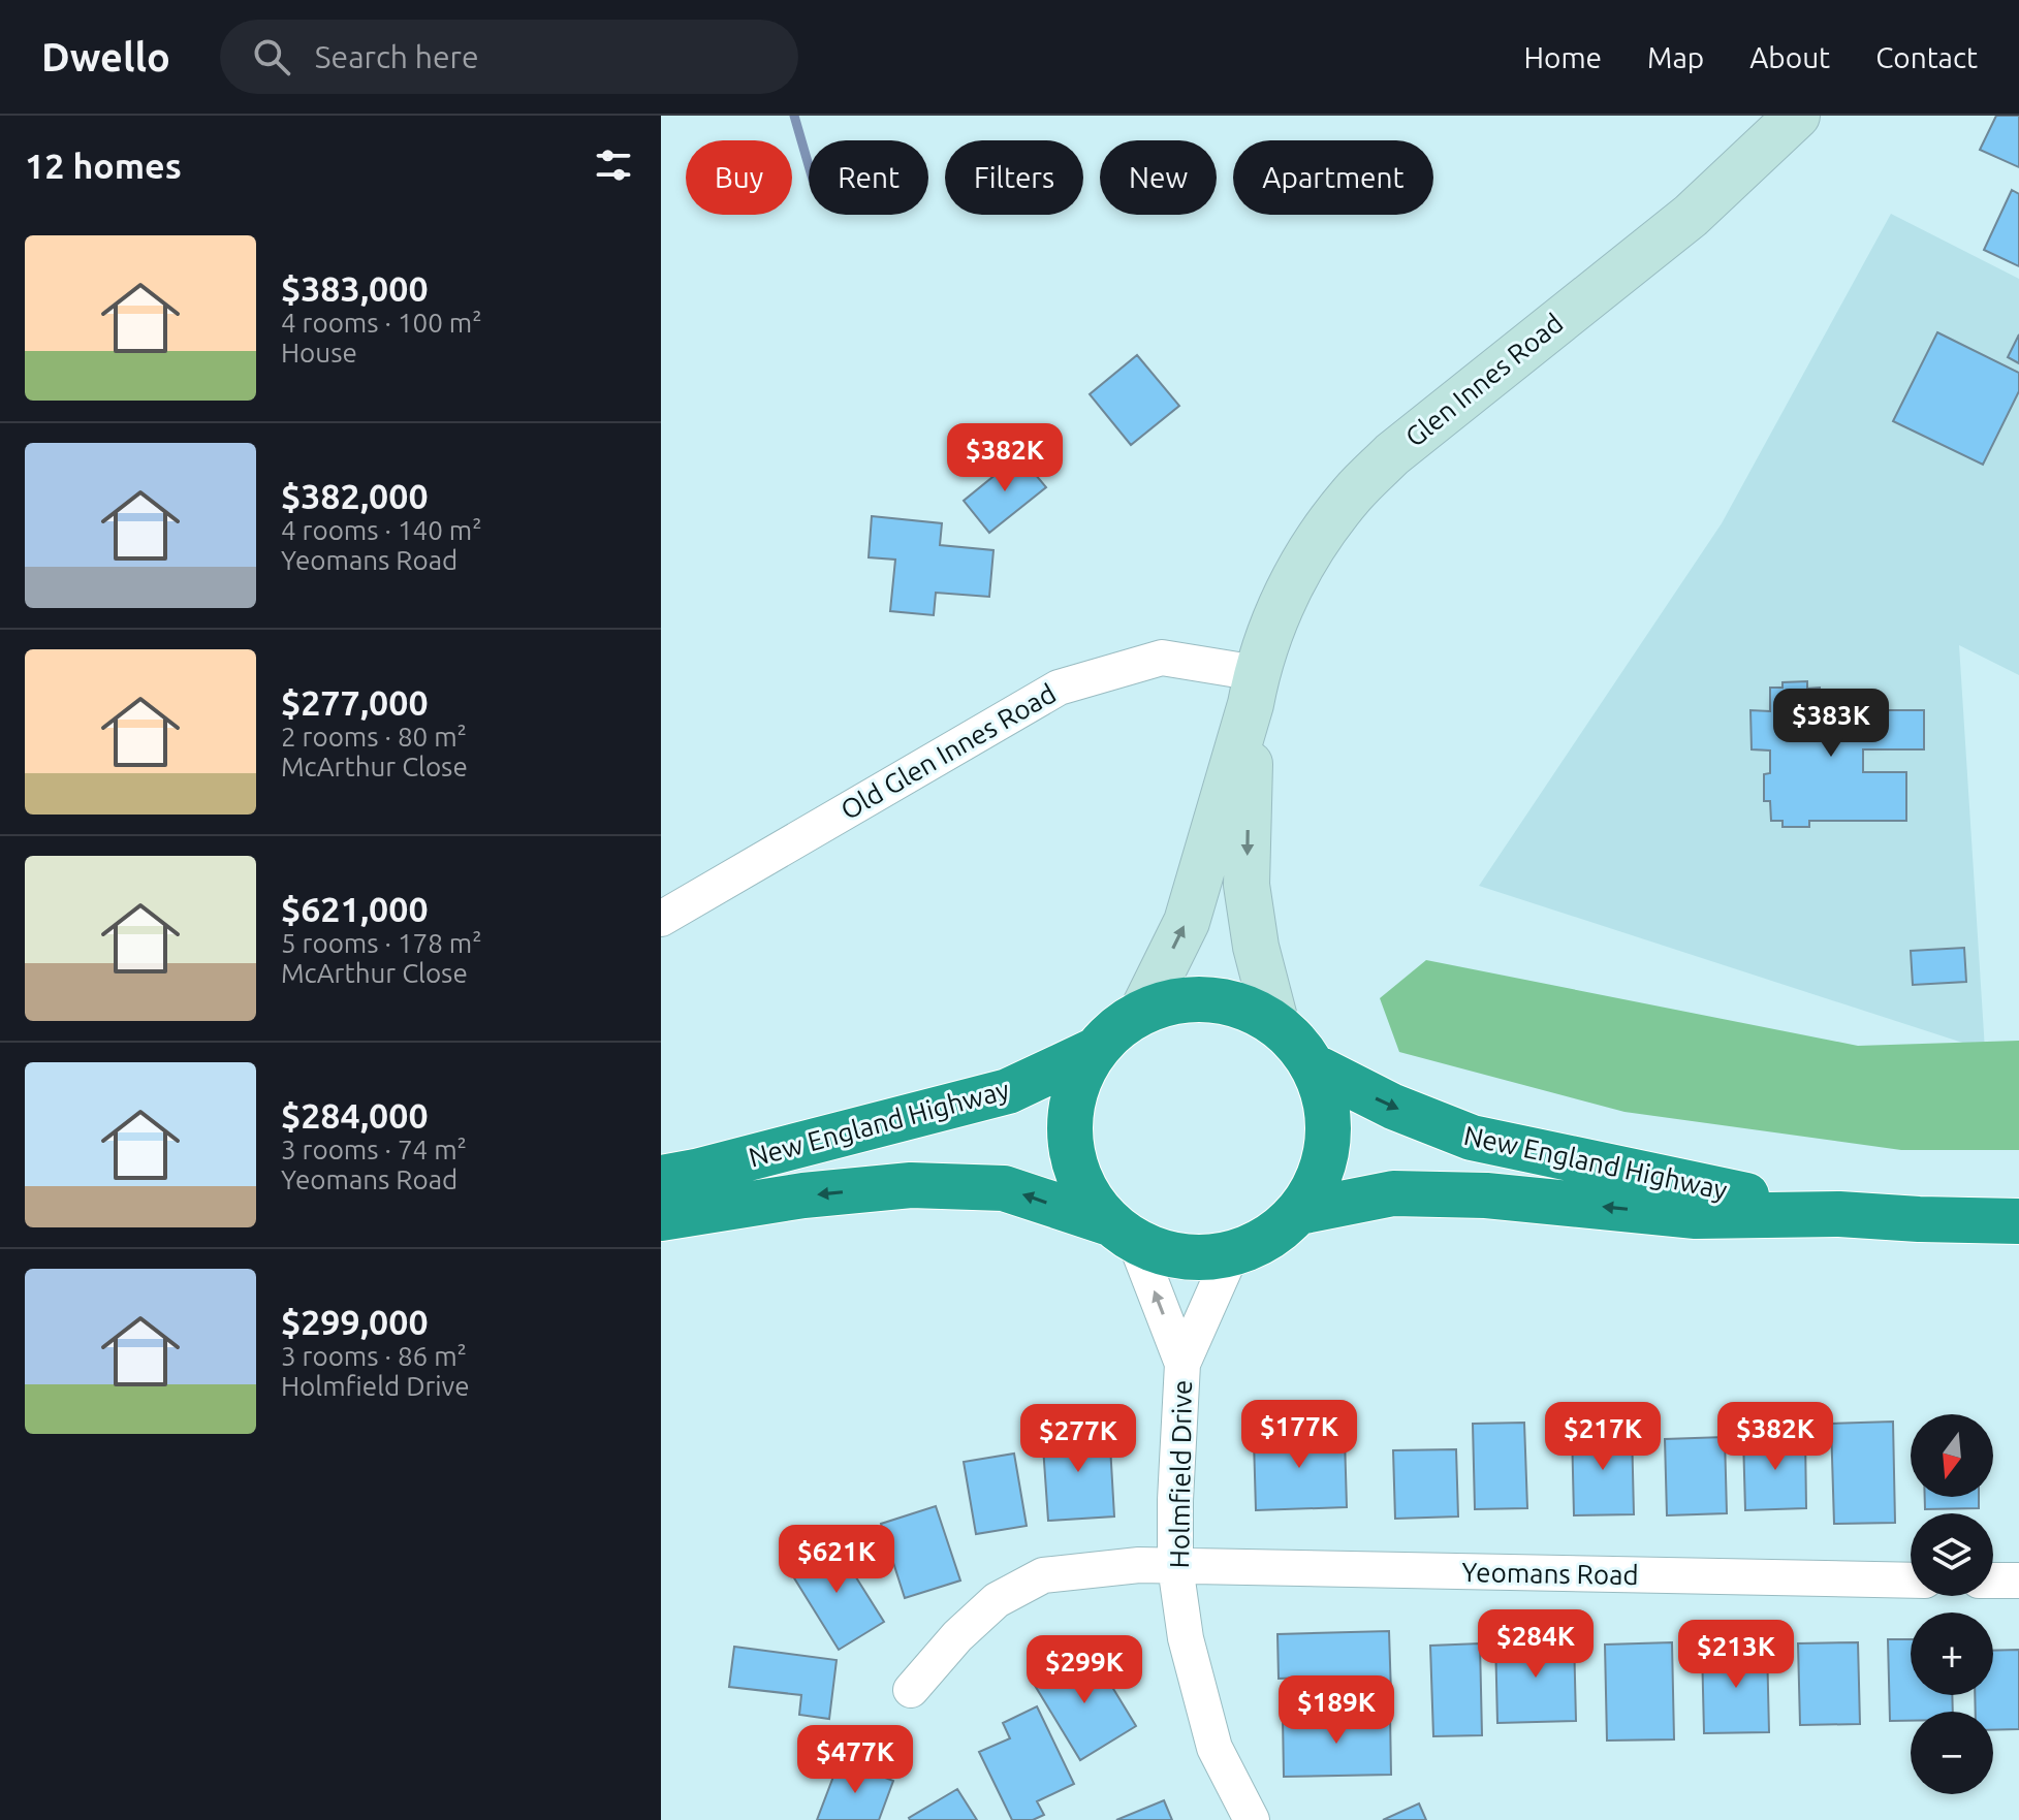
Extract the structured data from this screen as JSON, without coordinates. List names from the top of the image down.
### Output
{
  "streets": {
    "highway": ["New England Highway"],
    "main road": ["Glen Innes Road"],
    "street": ["Old Glen Innes Road", "Holmfield Drive", "Yeomans Road"]
  },
  "crossings": [
    ["Glen Innes Road", "Old Glen Innes Road"],
    ["Glen Innes Road", "New England Highway"],
    ["Glen Innes Road", "Holmfield Drive"],
    ["New England Highway", "Holmfield Drive"],
    ["Holmfield Drive", "Yeomans Road"]
  ],
  "north": "bottom",
  "page": {
    "header": "Dwello",
    "search": "Search here",
    "nav": [
      "Home",
      "Map",
      "About",
      "Contact"
    ],
    "heading": "12 homes",
    "chip": [
      "Buy",
      "Rent",
      "Filters",
      "New",
      "Apartment"
    ],
    "list": [
      {
        "name": "$383,000",
        "note": "4 rooms · 100 m² · House"
      },
      {
        "name": "$382,000",
        "note": "4 rooms · 140 m² · Yeomans Road"
      },
      {
        "name": "$277,000",
        "note": "2 rooms · 80 m² · McArthur Close"
      },
      {
        "name": "$621,000",
        "note": "5 rooms · 178 m² · McArthur Close"
      },
      {
        "name": "$284,000",
        "note": "3 rooms · 74 m² · Yeomans Road"
      },
      {
        "name": "$299,000",
        "note": "3 rooms · 86 m² · Holmfield Drive"
      }
    ],
    "price": [
      "$382K",
      "$383K",
      "$177K",
      "$217K",
      "$382K",
      "$277K",
      "$621K",
      "$284K",
      "$213K",
      "$299K",
      "$189K",
      "$477K"
    ],
    "map_buttons": ["+", "−"]
  }
}
